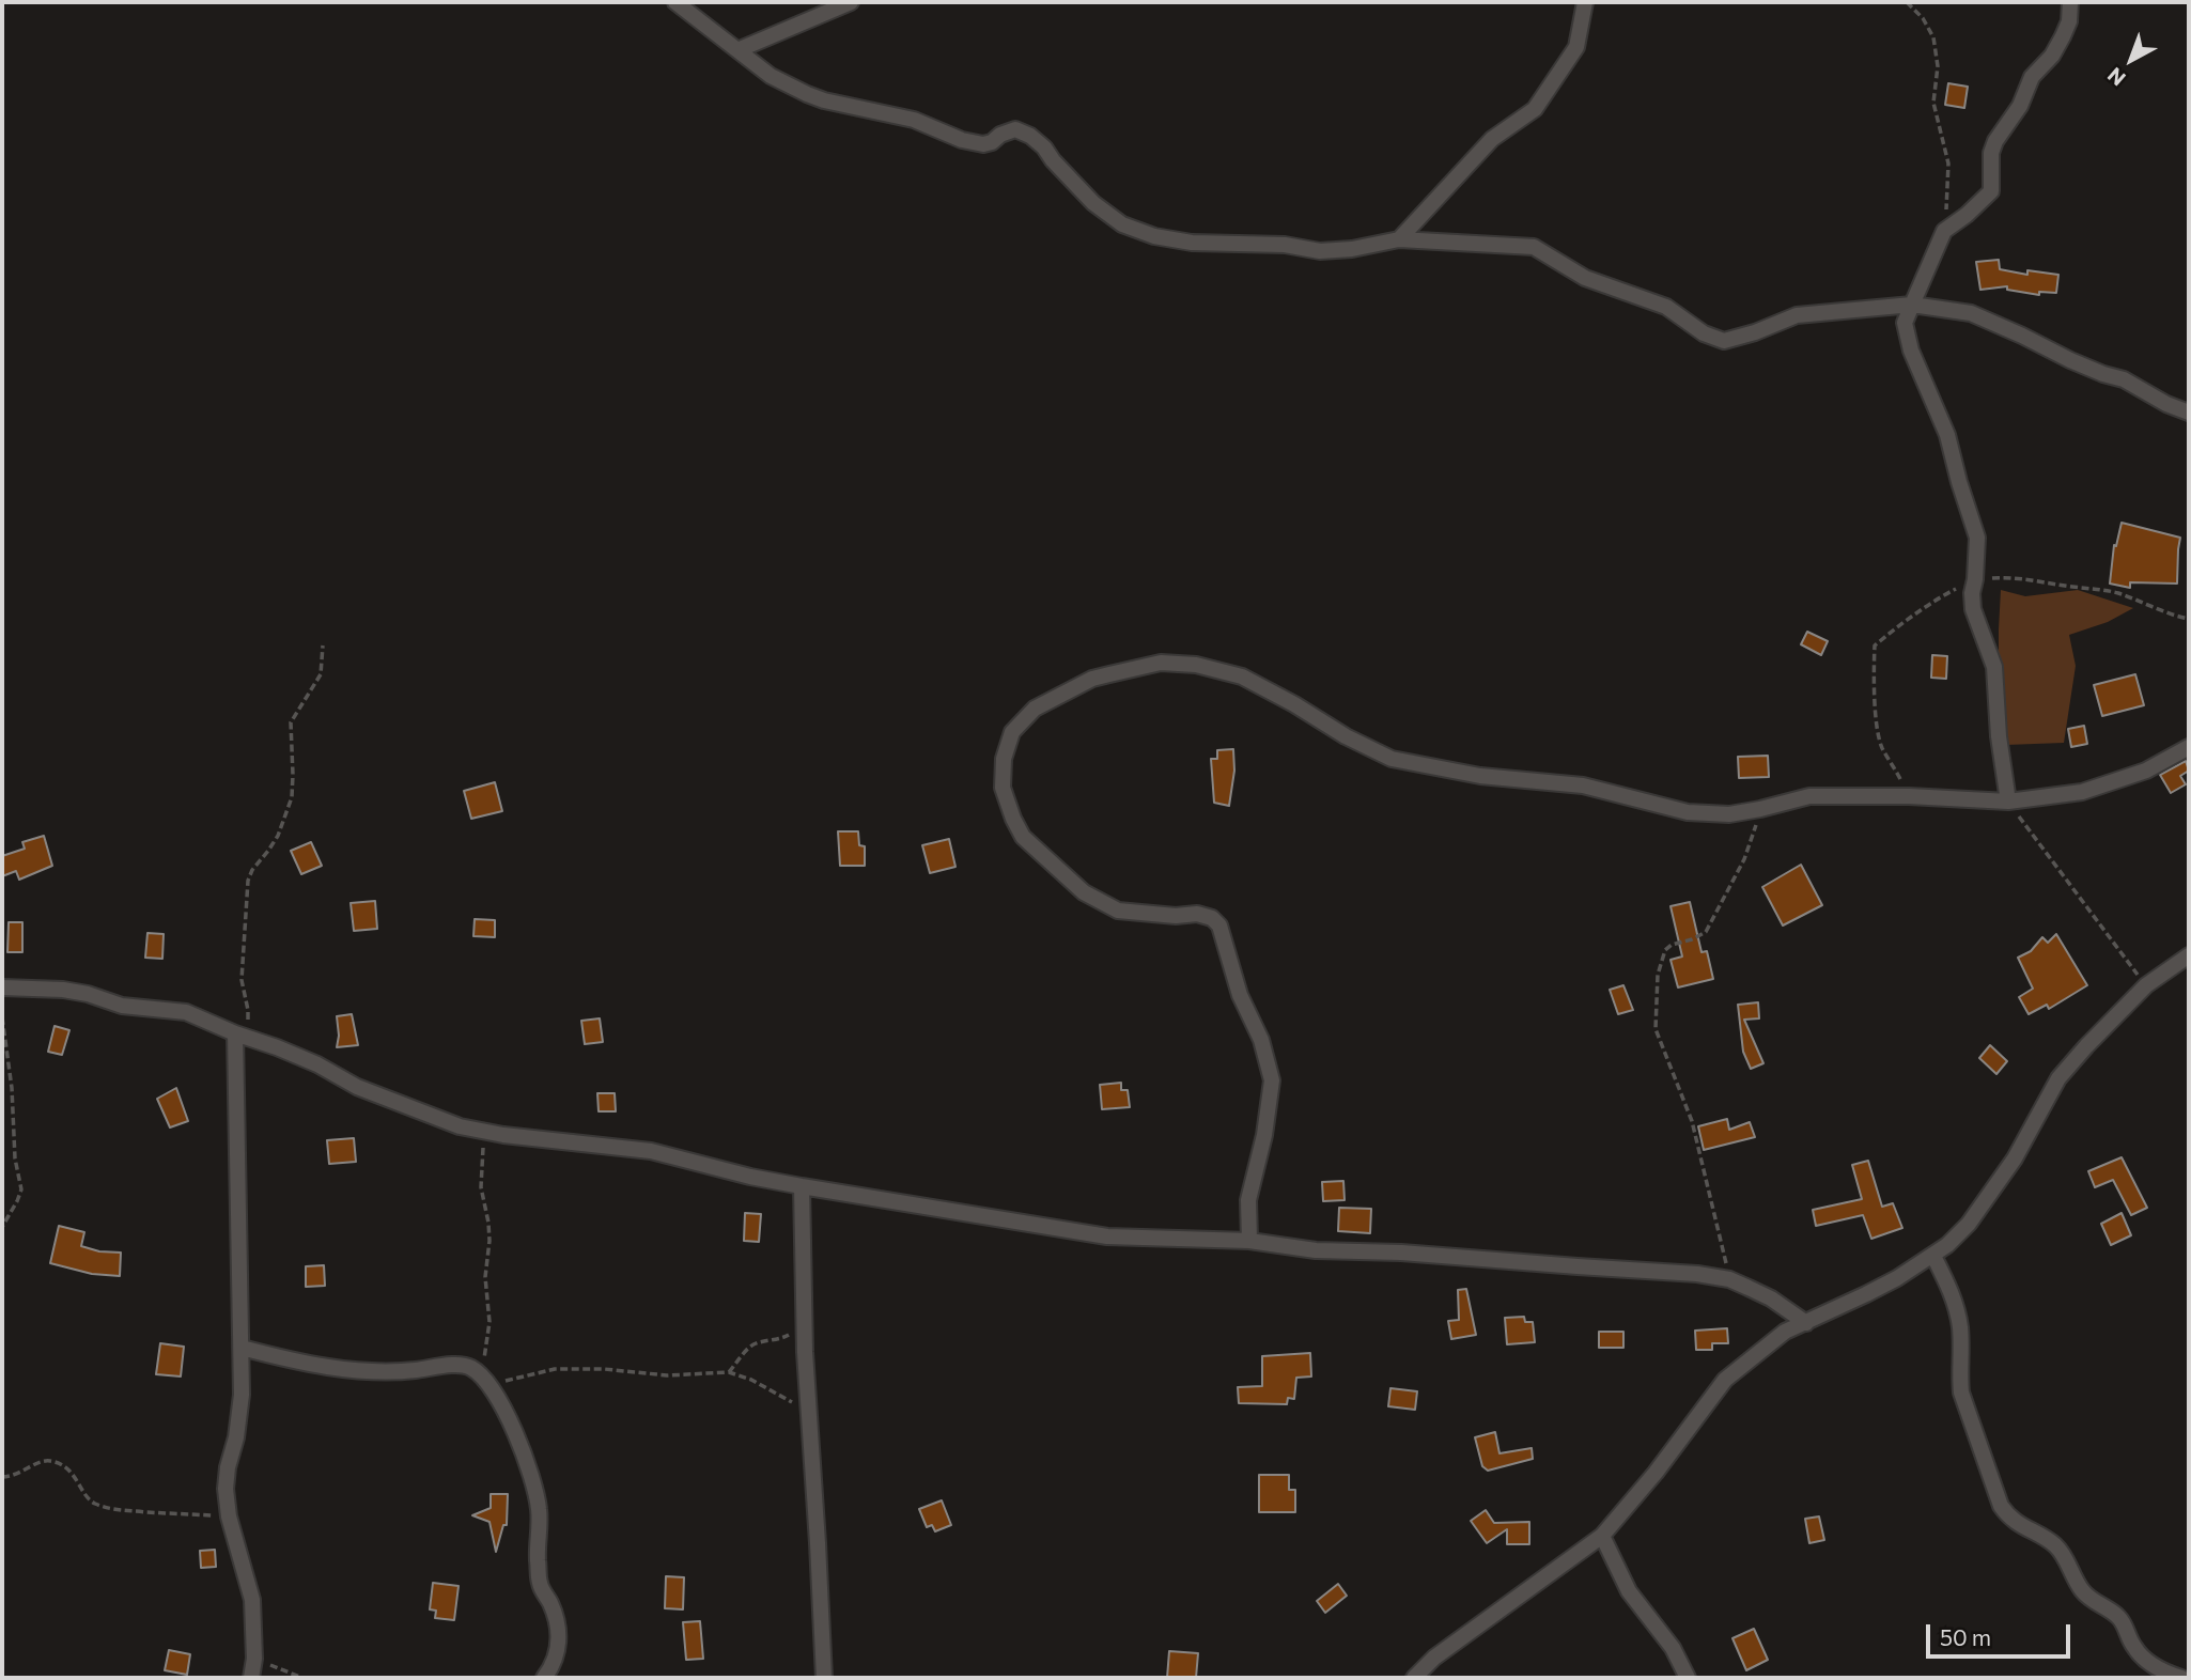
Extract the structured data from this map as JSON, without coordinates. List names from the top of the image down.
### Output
{
  "scale_bar": "50 m",
  "north": "bottom left"
}
